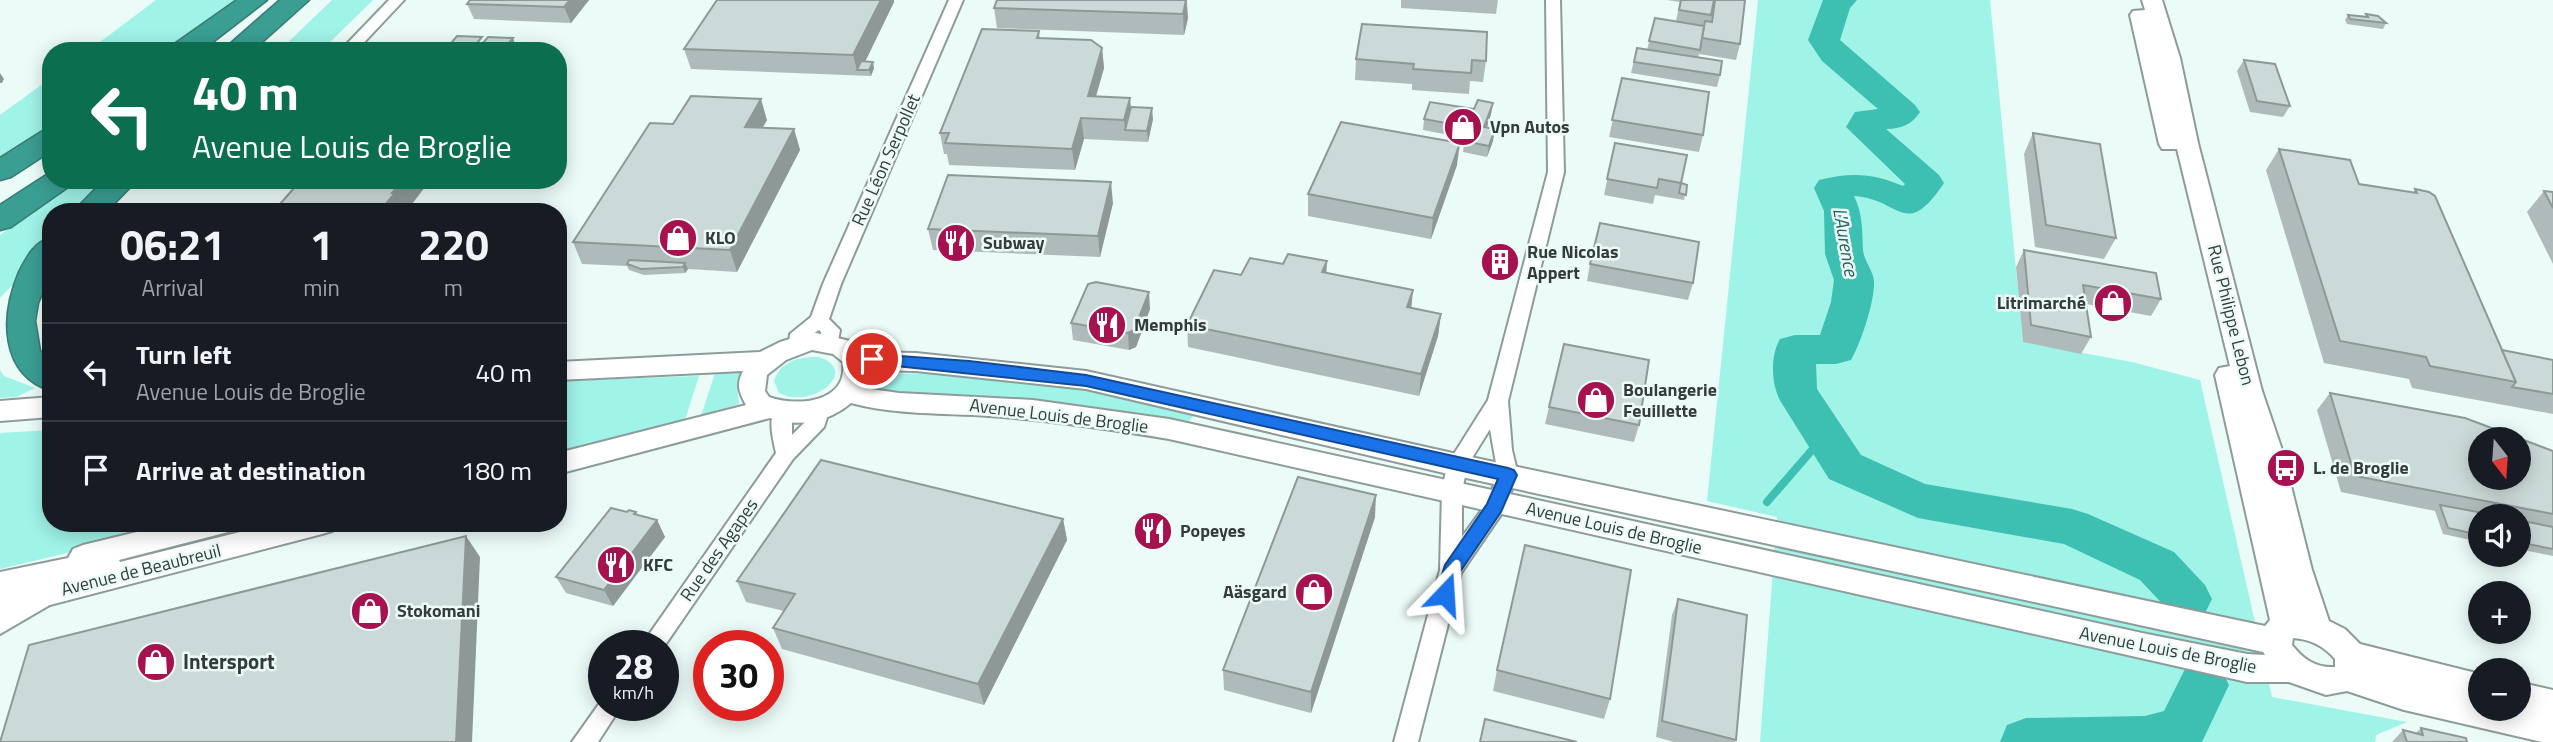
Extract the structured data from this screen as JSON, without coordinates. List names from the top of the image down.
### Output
{
  "streets": {
    "main road": ["Rue Philippe Lebon", "Avenue Louis de Broglie", "Avenue de Beaubreuil"],
    "street": ["Rue Léon Serpollet", "Rue des Agapes"]
  },
  "crossings": [
    ["Rue Léon Serpollet", "Avenue Louis de Broglie"],
    ["Rue Léon Serpollet", "Rue des Agapes"],
    ["Rue Philippe Lebon", "Avenue Louis de Broglie"],
    ["Avenue Louis de Broglie", "Rue des Agapes"]
  ],
  "water": ["L'Aurence"],
  "places": {
    "shop": [
      "Vpn Autos",
      "KLO",
      "Litrimarché",
      "Boulangerie Feuillette",
      "Aäsgard",
      "Stokomani",
      "Intersport"
    ],
    "restaurant": [
      "Subway",
      "Memphis",
      "Popeyes",
      "KFC"
    ],
    "building": ["Rue Nicolas Appert"],
    "bus stop": ["L. de Broglie"]
  },
  "north": "bottom",
  "page": {
    "turn": ["40 m", "Avenue Louis de Broglie"],
    "eta": [
      "06:21",
      "Arrival",
      "1",
      "min",
      "220",
      "m"
    ],
    "list": [
      {
        "name": "Turn left",
        "note": "Avenue Louis de Broglie",
        "value": "40 m"
      },
      {
        "name": "Arrive at destination",
        "value": "180 m"
      }
    ],
    "map_buttons": ["+", "−"],
    "speed": "28 km/h",
    "limit": "30"
  }
}
